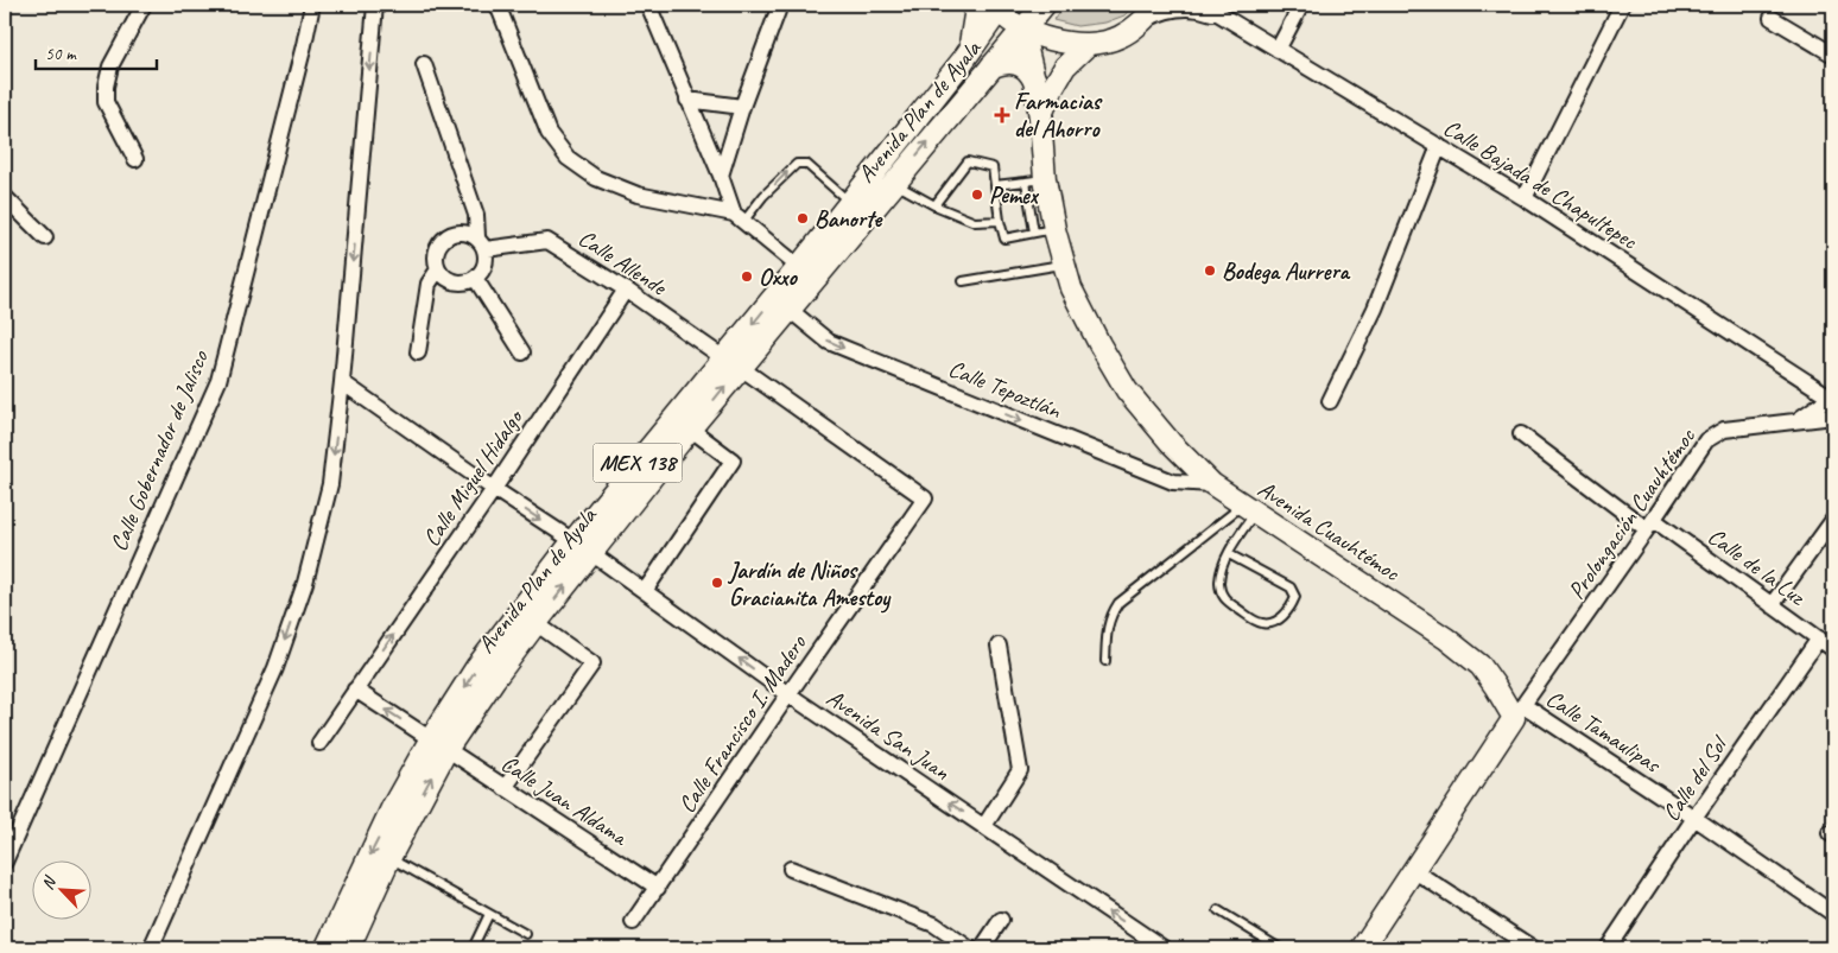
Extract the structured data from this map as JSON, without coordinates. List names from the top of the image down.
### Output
{
  "streets": {
    "main road": ["Avenida Plan de Ayala", "MEX 138", "Avenida Cuauhtémoc"],
    "street": [
      "Calle Bajada de Chapultepec",
      "Calle Allende",
      "Calle Tepoztlán",
      "Calle Gobernador de Jalisco",
      "Calle Miguel Hidalgo",
      "Prolongación Cuauhtémoc",
      "Calle de la Luz",
      "Calle Francisco I. Madero",
      "Calle Tamaulipas",
      "Avenida San Juan",
      "Calle del Sol",
      "Calle Juan Aldama"
    ]
  },
  "crossings": [
    ["Avenida Plan de Ayala", "Calle Allende"],
    ["Avenida Plan de Ayala", "Calle Tepoztlán"],
    ["Avenida Plan de Ayala", "Avenida Cuauhtémoc"],
    ["Avenida Plan de Ayala", "Avenida San Juan"],
    ["Avenida Plan de Ayala", "Calle Juan Aldama"],
    ["Calle Bajada de Chapultepec", "Prolongación Cuauhtémoc"],
    ["Calle Allende", "Calle Miguel Hidalgo"],
    ["Calle Allende", "Calle Francisco I. Madero"],
    ["Calle Tepoztlán", "Avenida Cuauhtémoc"],
    ["Calle Miguel Hidalgo", "Avenida San Juan"],
    ["Calle Miguel Hidalgo", "Calle Juan Aldama"],
    ["Prolongación Cuauhtémoc", "Avenida Cuauhtémoc"],
    ["Prolongación Cuauhtémoc", "Calle de la Luz"],
    ["Prolongación Cuauhtémoc", "Calle Tamaulipas"],
    ["Avenida Cuauhtémoc", "Calle Tamaulipas"],
    ["Calle de la Luz", "Calle del Sol"],
    ["Calle Francisco I. Madero", "Avenida San Juan"],
    ["Calle Francisco I. Madero", "Calle Juan Aldama"],
    ["Calle Tamaulipas", "Calle del Sol"]
  ],
  "one_way": ["Calle Tepoztlán"],
  "places": {
    "health": ["Farmacias del Ahorro"],
    "other": [
      "Pemex",
      "Banorte",
      "Bodega Aurrera",
      "Oxxo",
      "Jardín de Niños Gracianita Amestoy"
    ]
  },
  "scale_bar": "50 m",
  "north": "top left"
}
